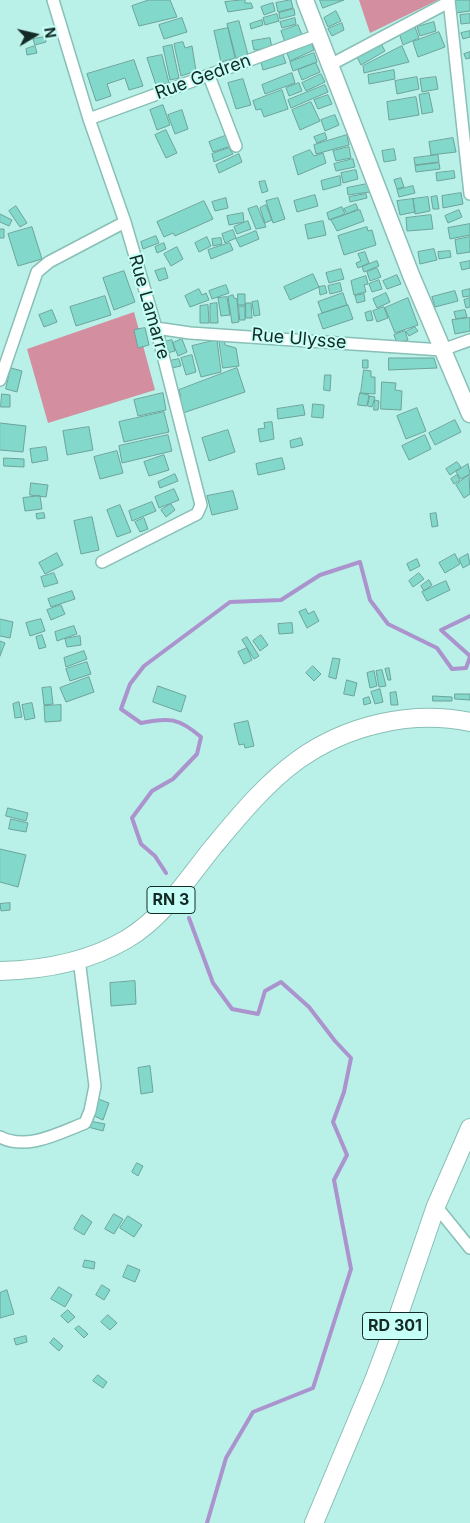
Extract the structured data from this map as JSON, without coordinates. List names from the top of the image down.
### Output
{
  "streets": {
    "main road": ["RN 3", "RD 301"],
    "street": ["Rue Gedren", "Rue Lamarre", "Rue Ulysse"]
  },
  "crossings": [
    ["Rue Gedren", "Rue Lamarre"],
    ["Rue Lamarre", "Rue Ulysse"]
  ],
  "north": "right"
}
